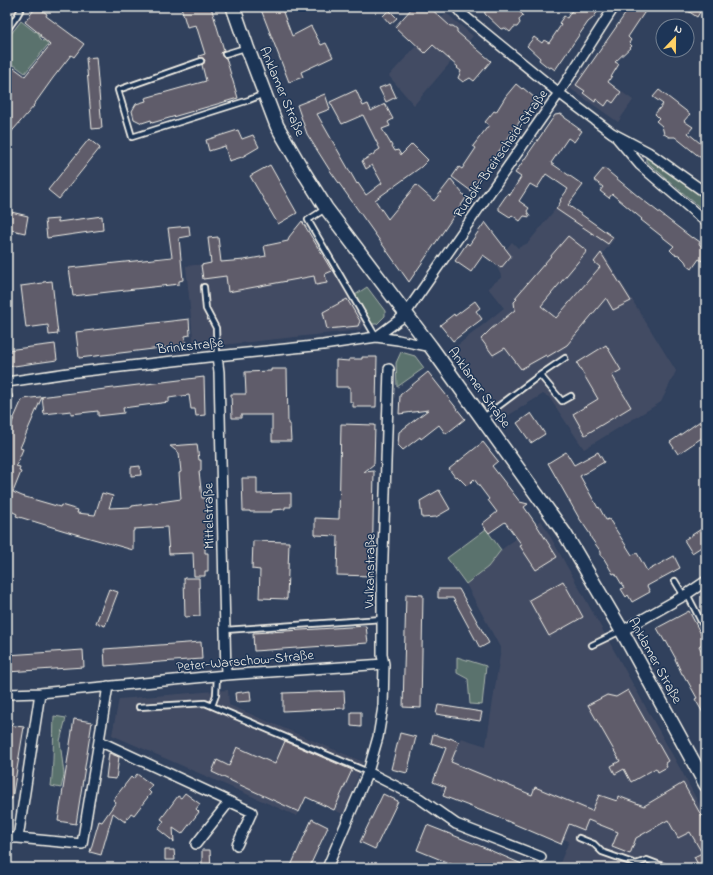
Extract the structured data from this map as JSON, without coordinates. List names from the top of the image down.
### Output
{
  "streets": {
    "main road": ["Anklamer Straße"],
    "street": [
      "Rudolf-Breitscheid-Straße",
      "Brinkstraße",
      "Mittelstraße",
      "Vulkanstraße",
      "Peter-Warschow-Straße"
    ]
  },
  "crossings": [
    ["Anklamer Straße", "Rudolf-Breitscheid-Straße"],
    ["Anklamer Straße", "Brinkstraße"],
    ["Rudolf-Breitscheid-Straße", "Brinkstraße"],
    ["Brinkstraße", "Mittelstraße"],
    ["Mittelstraße", "Peter-Warschow-Straße"],
    ["Vulkanstraße", "Peter-Warschow-Straße"]
  ],
  "north": "top"
}
